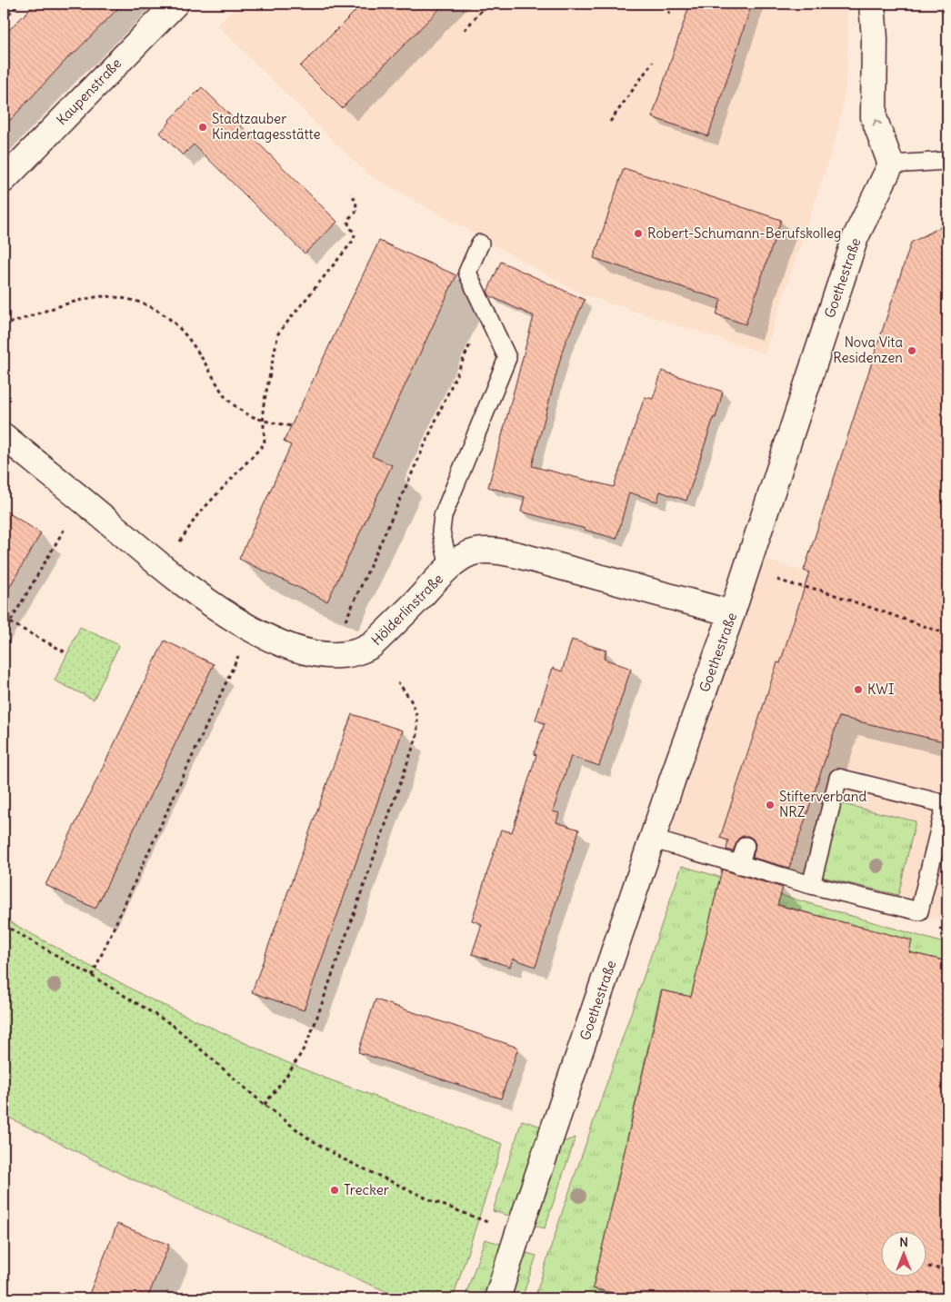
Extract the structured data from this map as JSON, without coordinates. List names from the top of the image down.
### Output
{
  "streets": {
    "street": ["Kaupenstraße", "Goethestraße", "Hölderlinstraße"]
  },
  "crossings": [
    ["Goethestraße", "Hölderlinstraße"]
  ],
  "places": [
    "Stadtzauber Kindertagesstätte",
    "Robert-Schumann-Berufskolleg",
    "Nova Vita Residenzen",
    "KWI",
    "Stifterverband NRZ",
    "Trecker"
  ],
  "north": "top"
}
